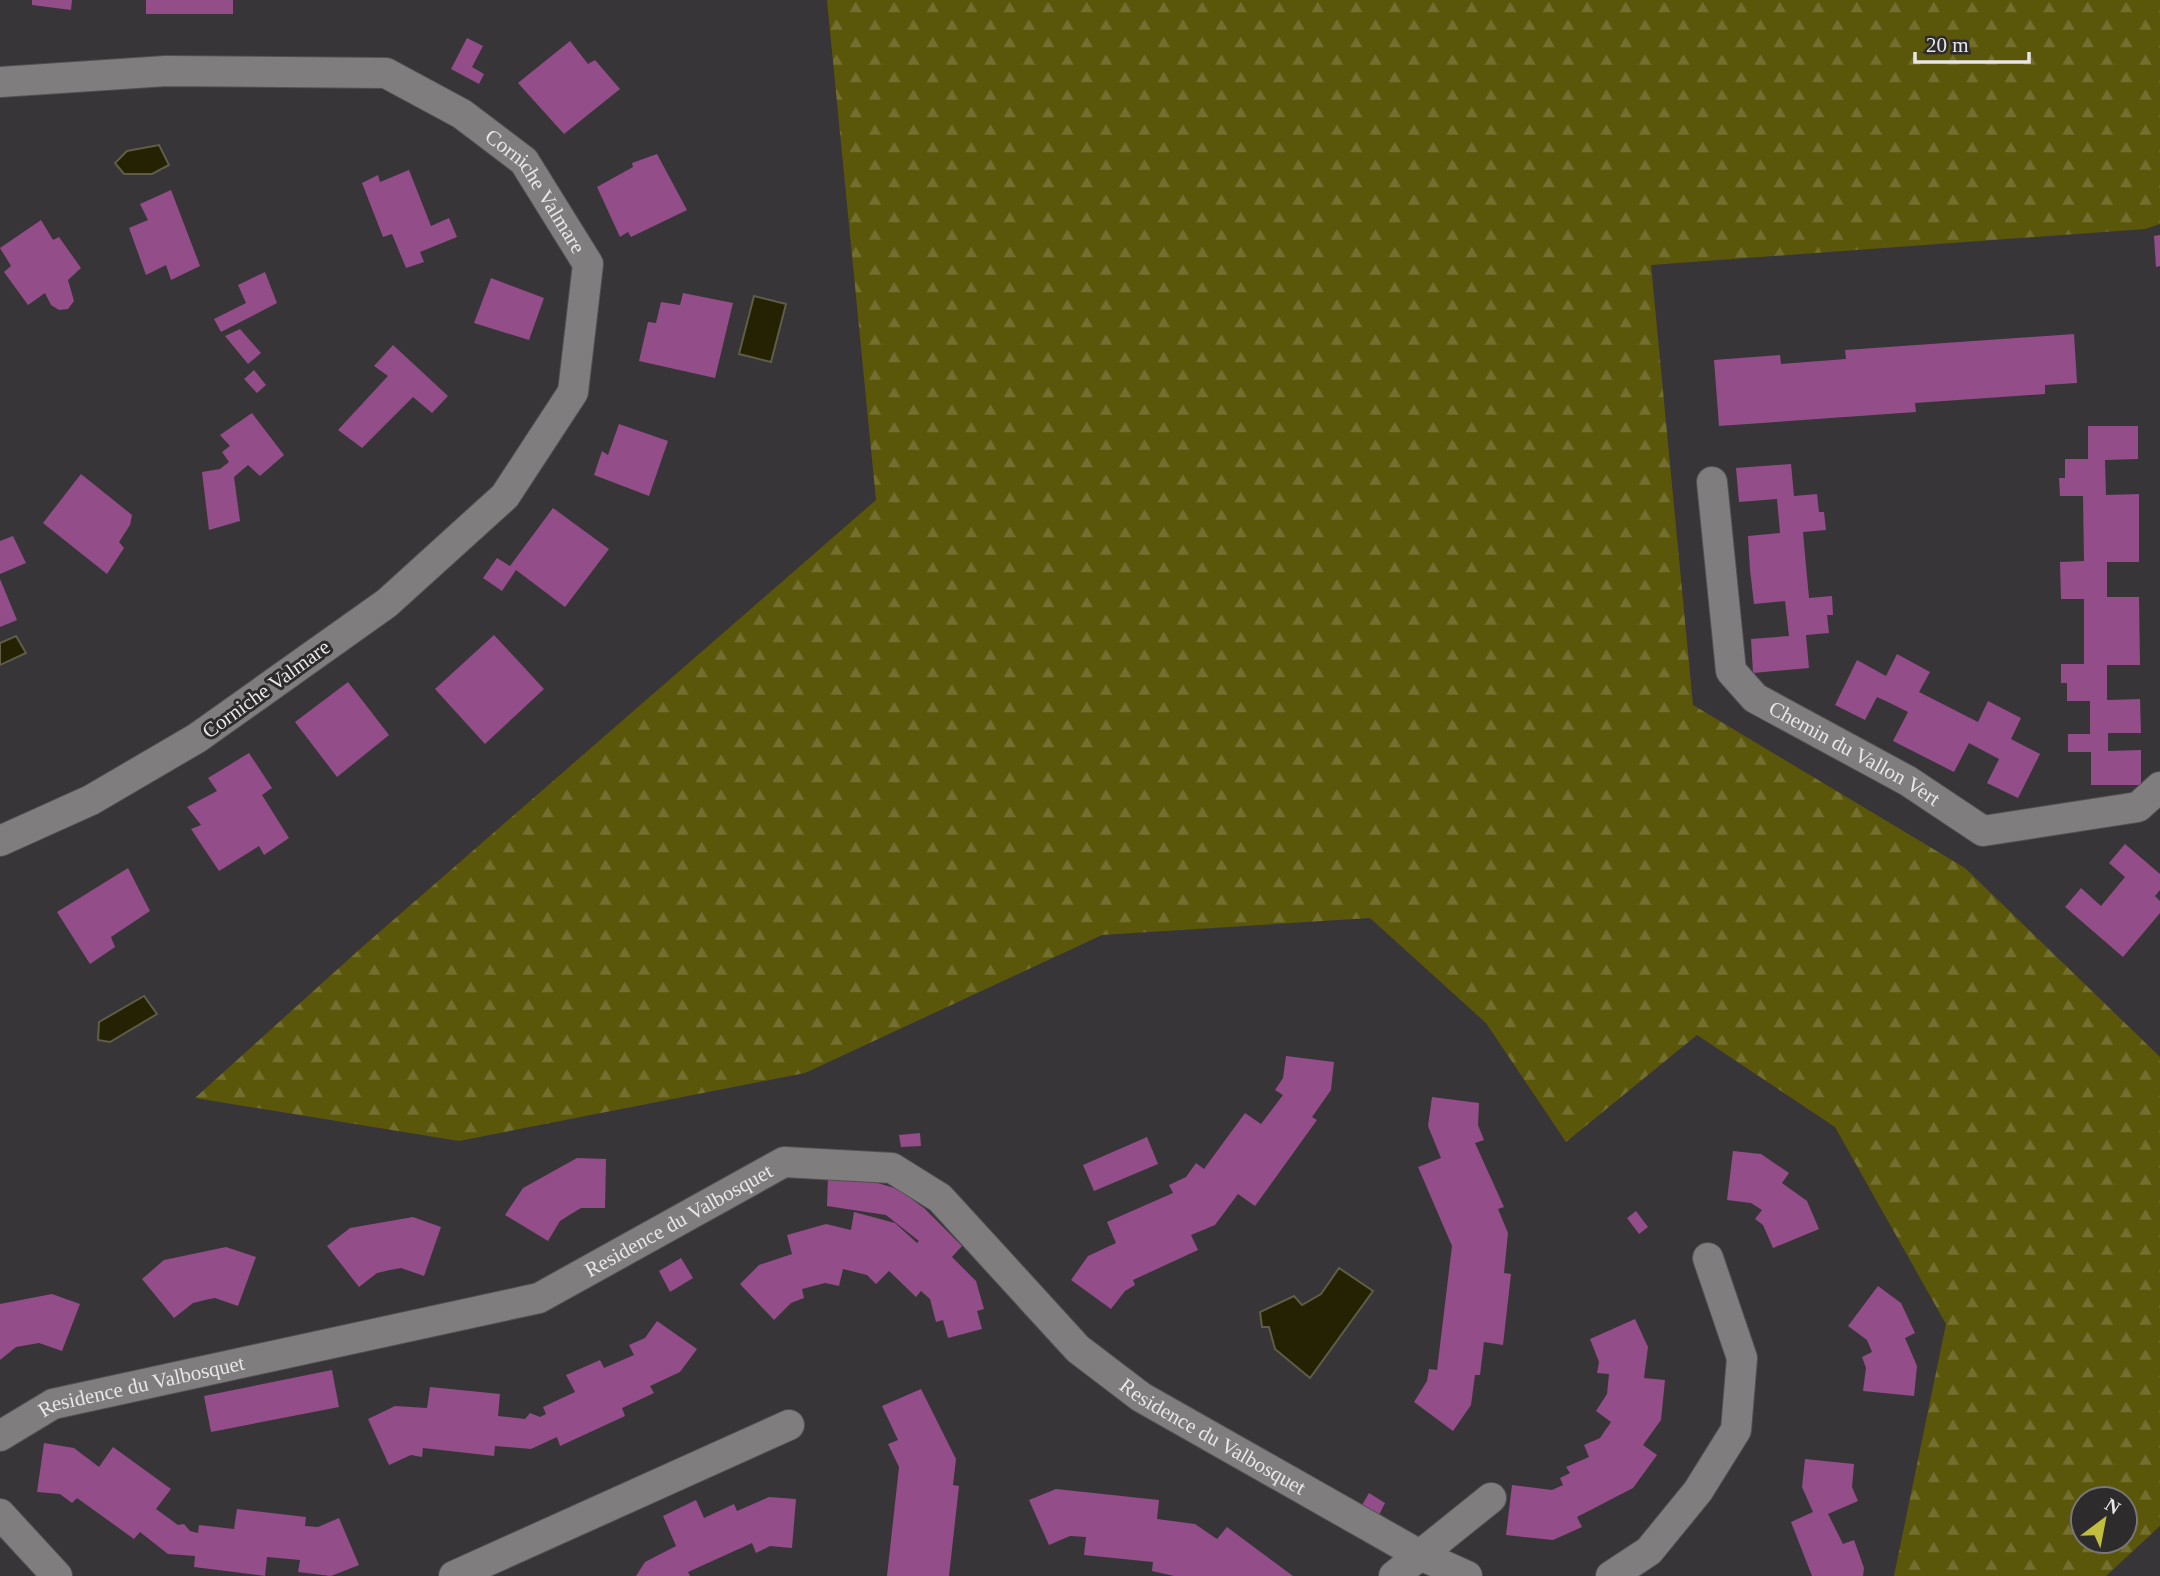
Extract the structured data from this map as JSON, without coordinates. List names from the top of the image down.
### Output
{
  "streets": {
    "street": ["Corniche Valmare", "Chemin du Vallon Vert", "Residence du Valbosquet"]
  },
  "scale_bar": "20 m",
  "north": "top right"
}
